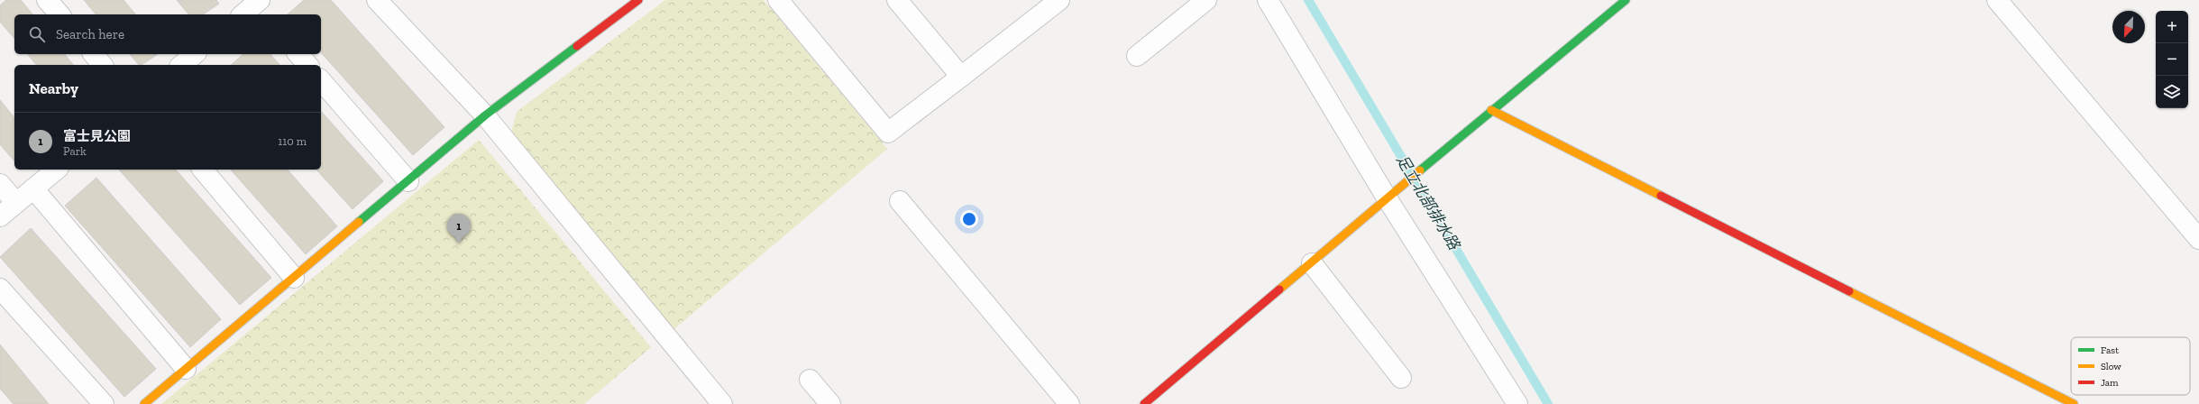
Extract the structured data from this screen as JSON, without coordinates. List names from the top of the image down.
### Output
{
  "water": ["足立北部排水路"],
  "legend": ["Fast", "Slow", "Jam"],
  "north": "bottom left",
  "page": {
    "map_buttons": ["+", "−"],
    "search": "Search here",
    "heading": "Nearby",
    "list": [
      {
        "mark": "1",
        "name": "富士見公園",
        "note": "Park",
        "value": "110 m"
      }
    ],
    "pins": "1"
  }
}
